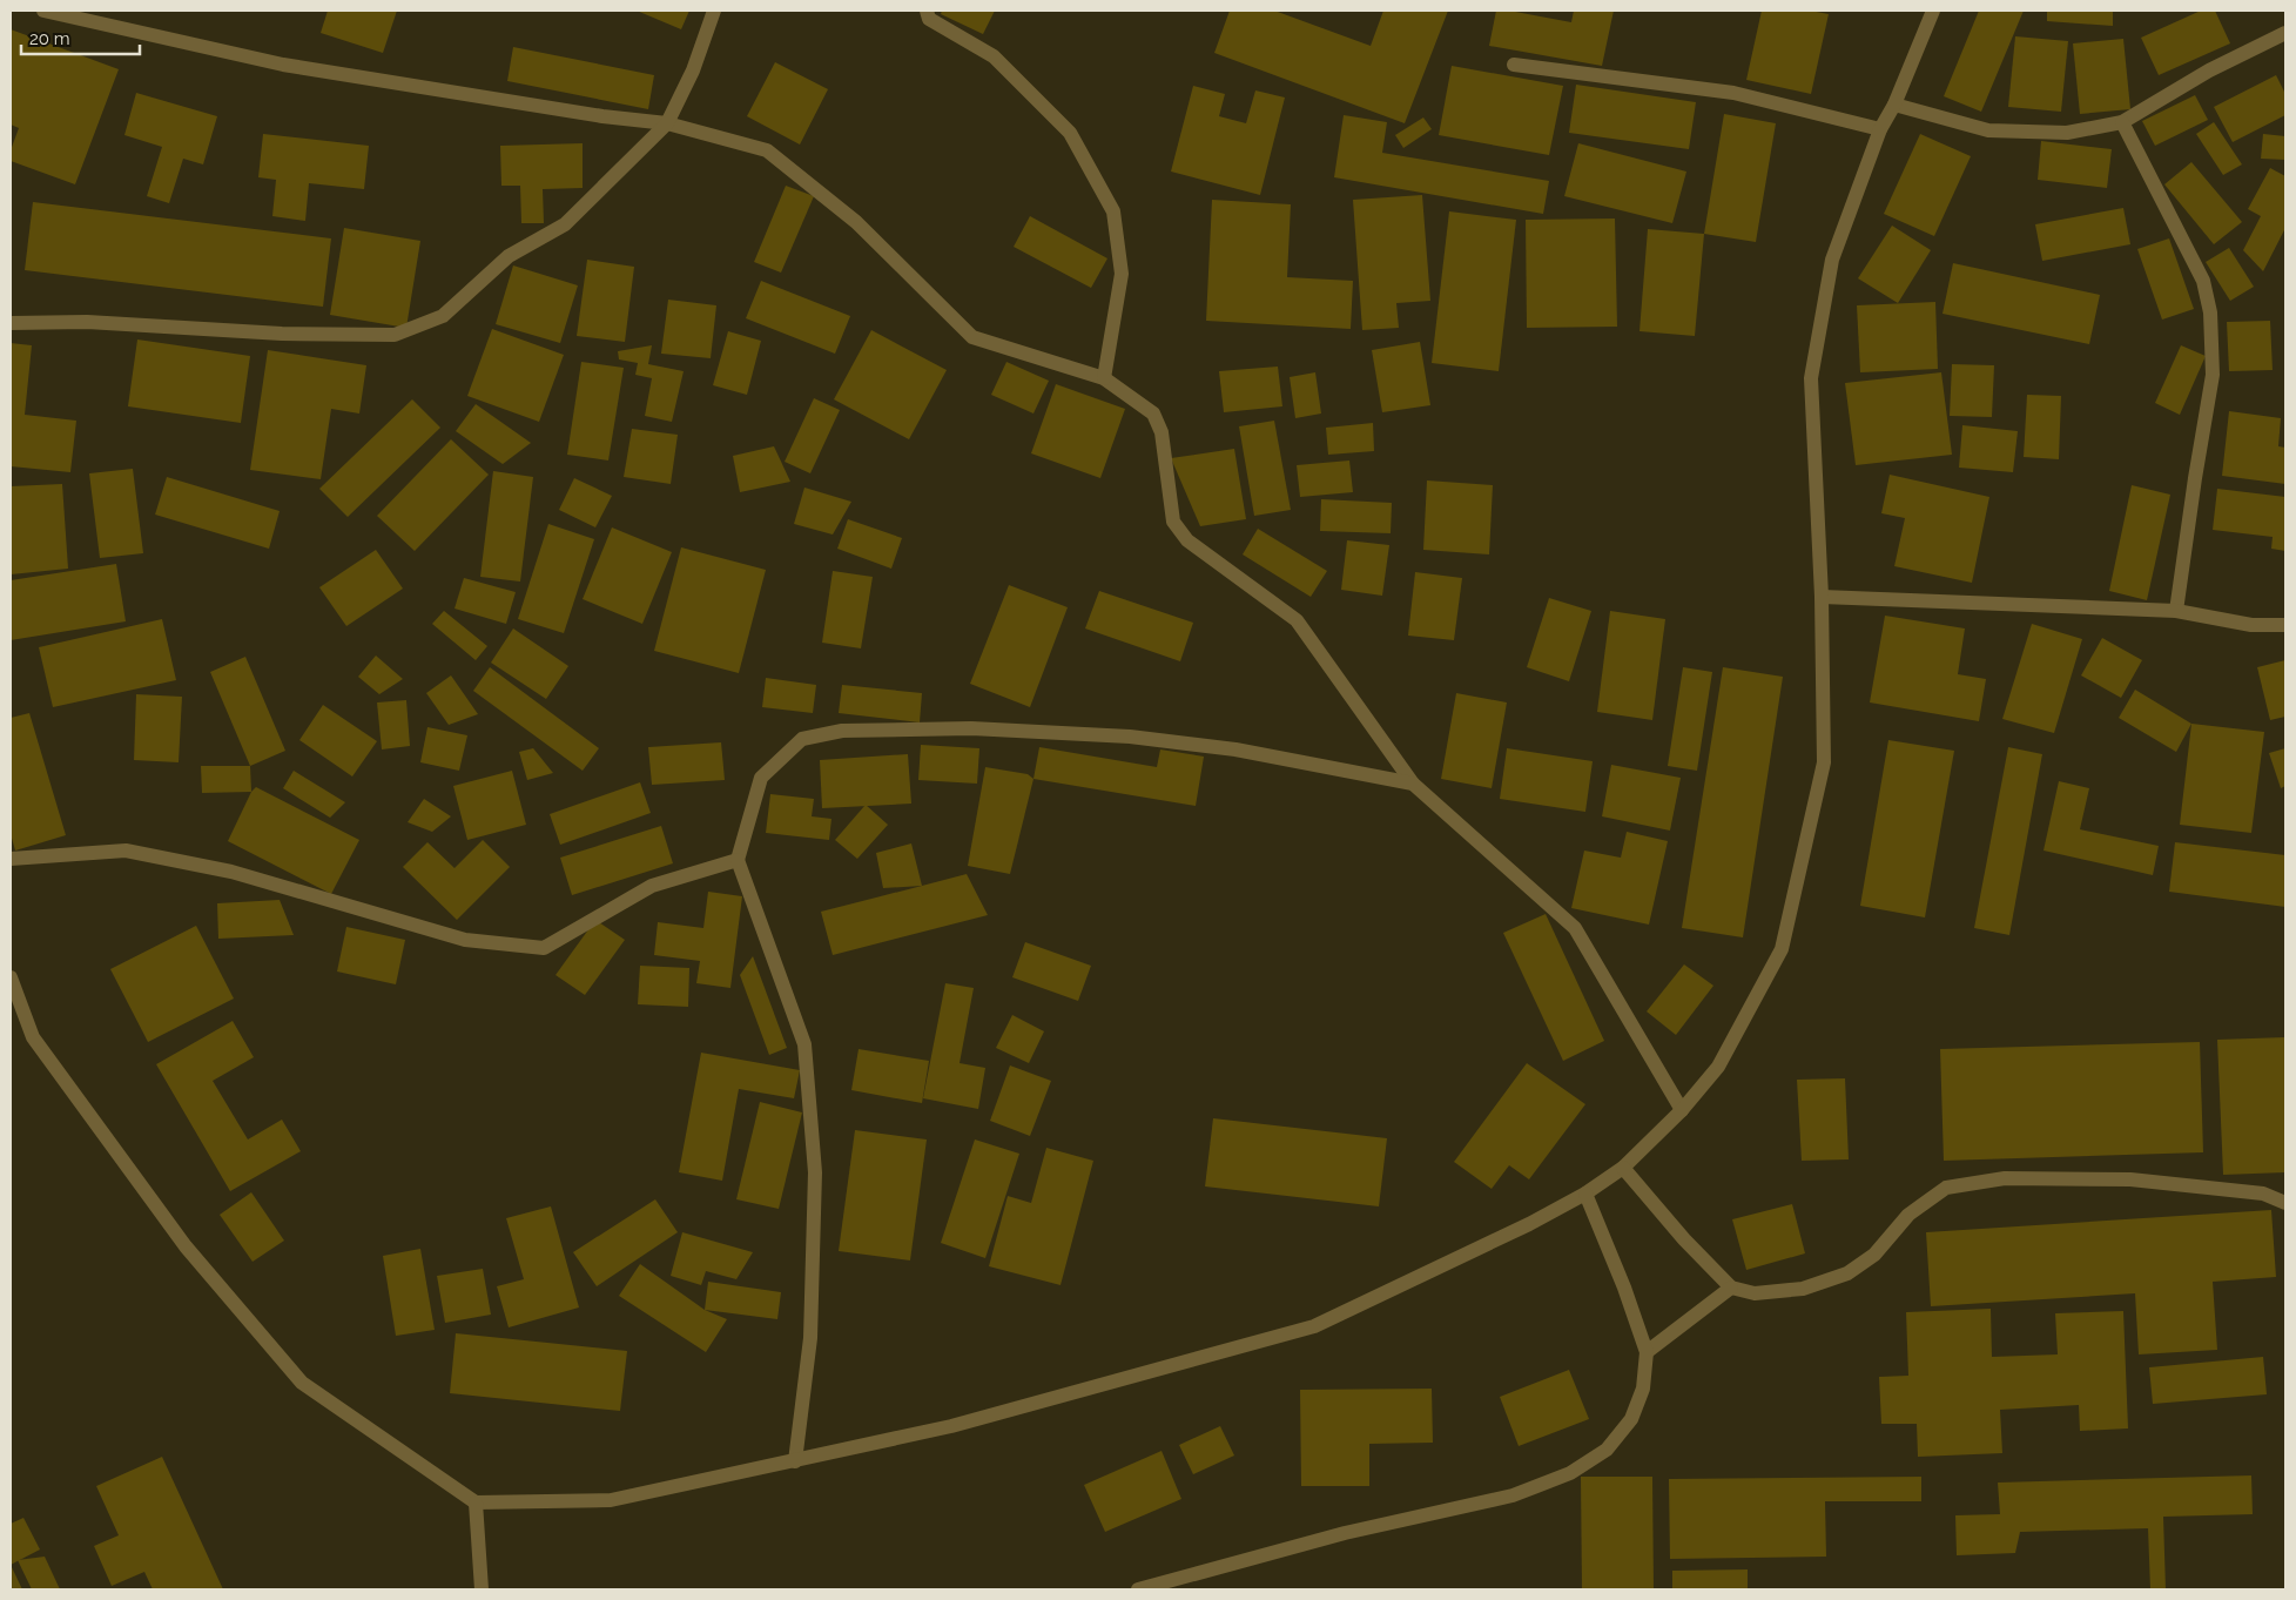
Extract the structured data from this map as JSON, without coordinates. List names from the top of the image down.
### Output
{
  "scale_bar": "20 m"
}
